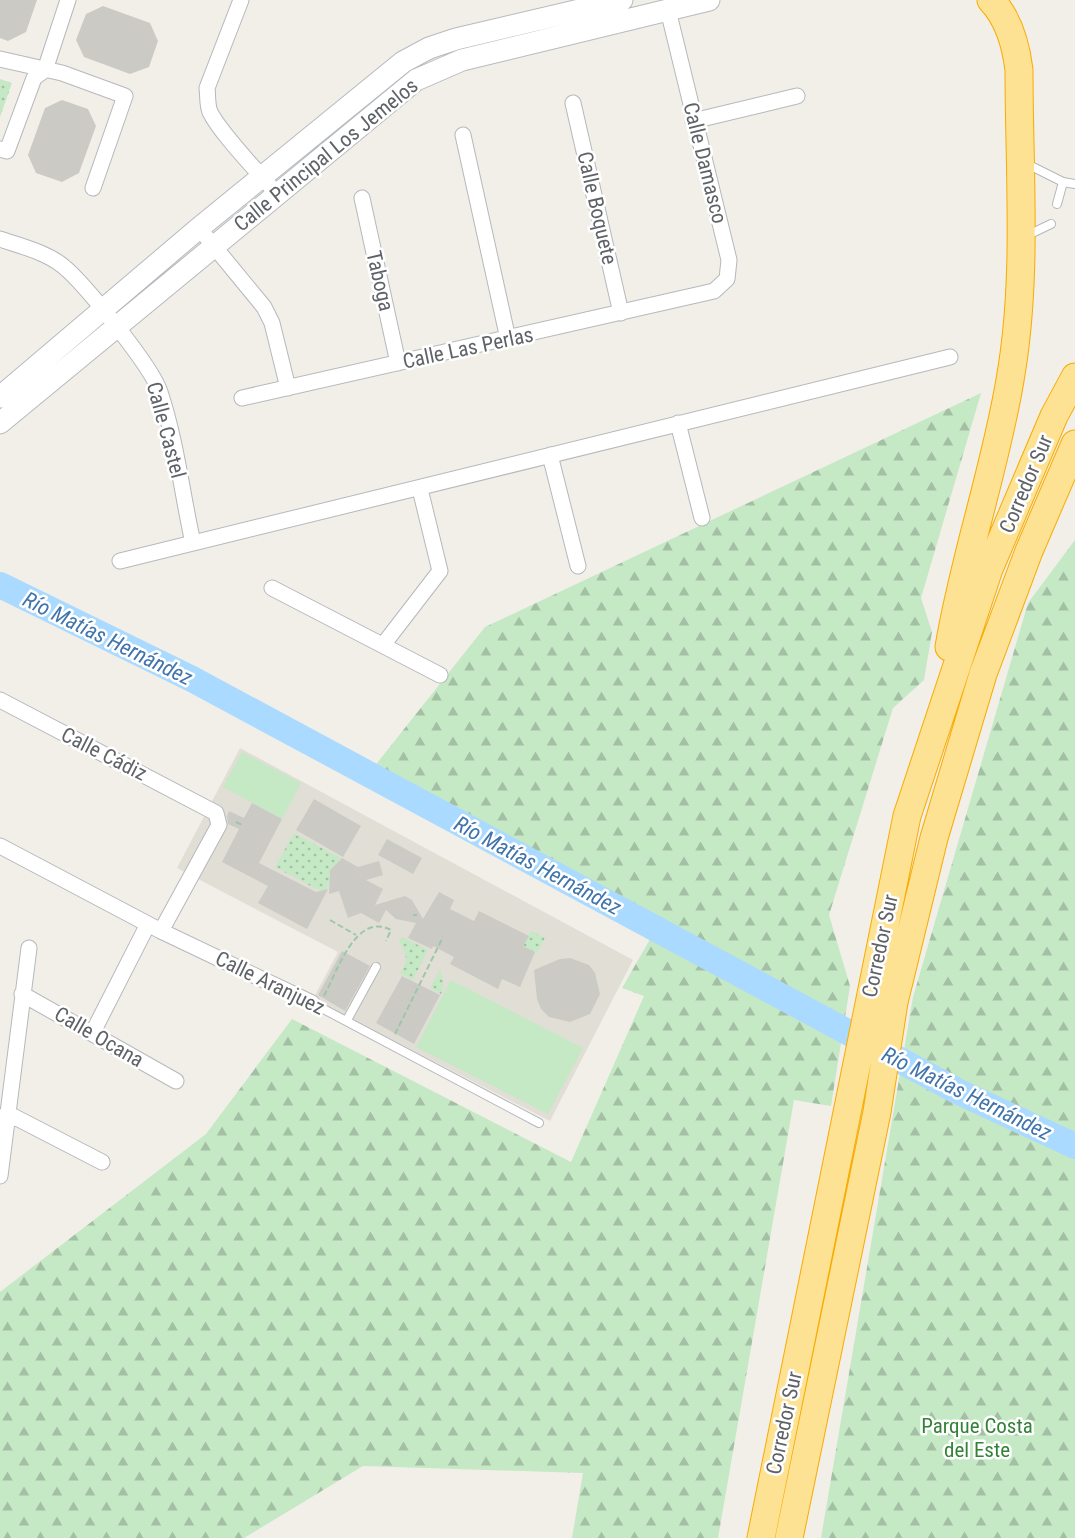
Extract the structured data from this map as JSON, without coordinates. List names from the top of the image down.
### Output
{
  "streets": {
    "highway": ["Corredor Sur"],
    "main road": ["Calle Principal Los Jemelos"],
    "street": [
      "Calle Damasco",
      "Calle Boquete",
      "Taboga",
      "Calle Las Perlas",
      "Calle Castel",
      "Calle Cádiz",
      "Calle Aranjuez",
      "Calle Ocana"
    ]
  },
  "crossings": [
    ["Calle Principal Los Jemelos", "Calle Damasco"],
    ["Calle Principal Los Jemelos", "Calle Castel"],
    ["Calle Damasco", "Calle Las Perlas"],
    ["Calle Boquete", "Calle Las Perlas"],
    ["Taboga", "Calle Las Perlas"],
    ["Calle Cádiz", "Calle Aranjuez"]
  ],
  "water": ["Río Matías Hernández"],
  "parks": ["Parque Costa del Este"]
}
